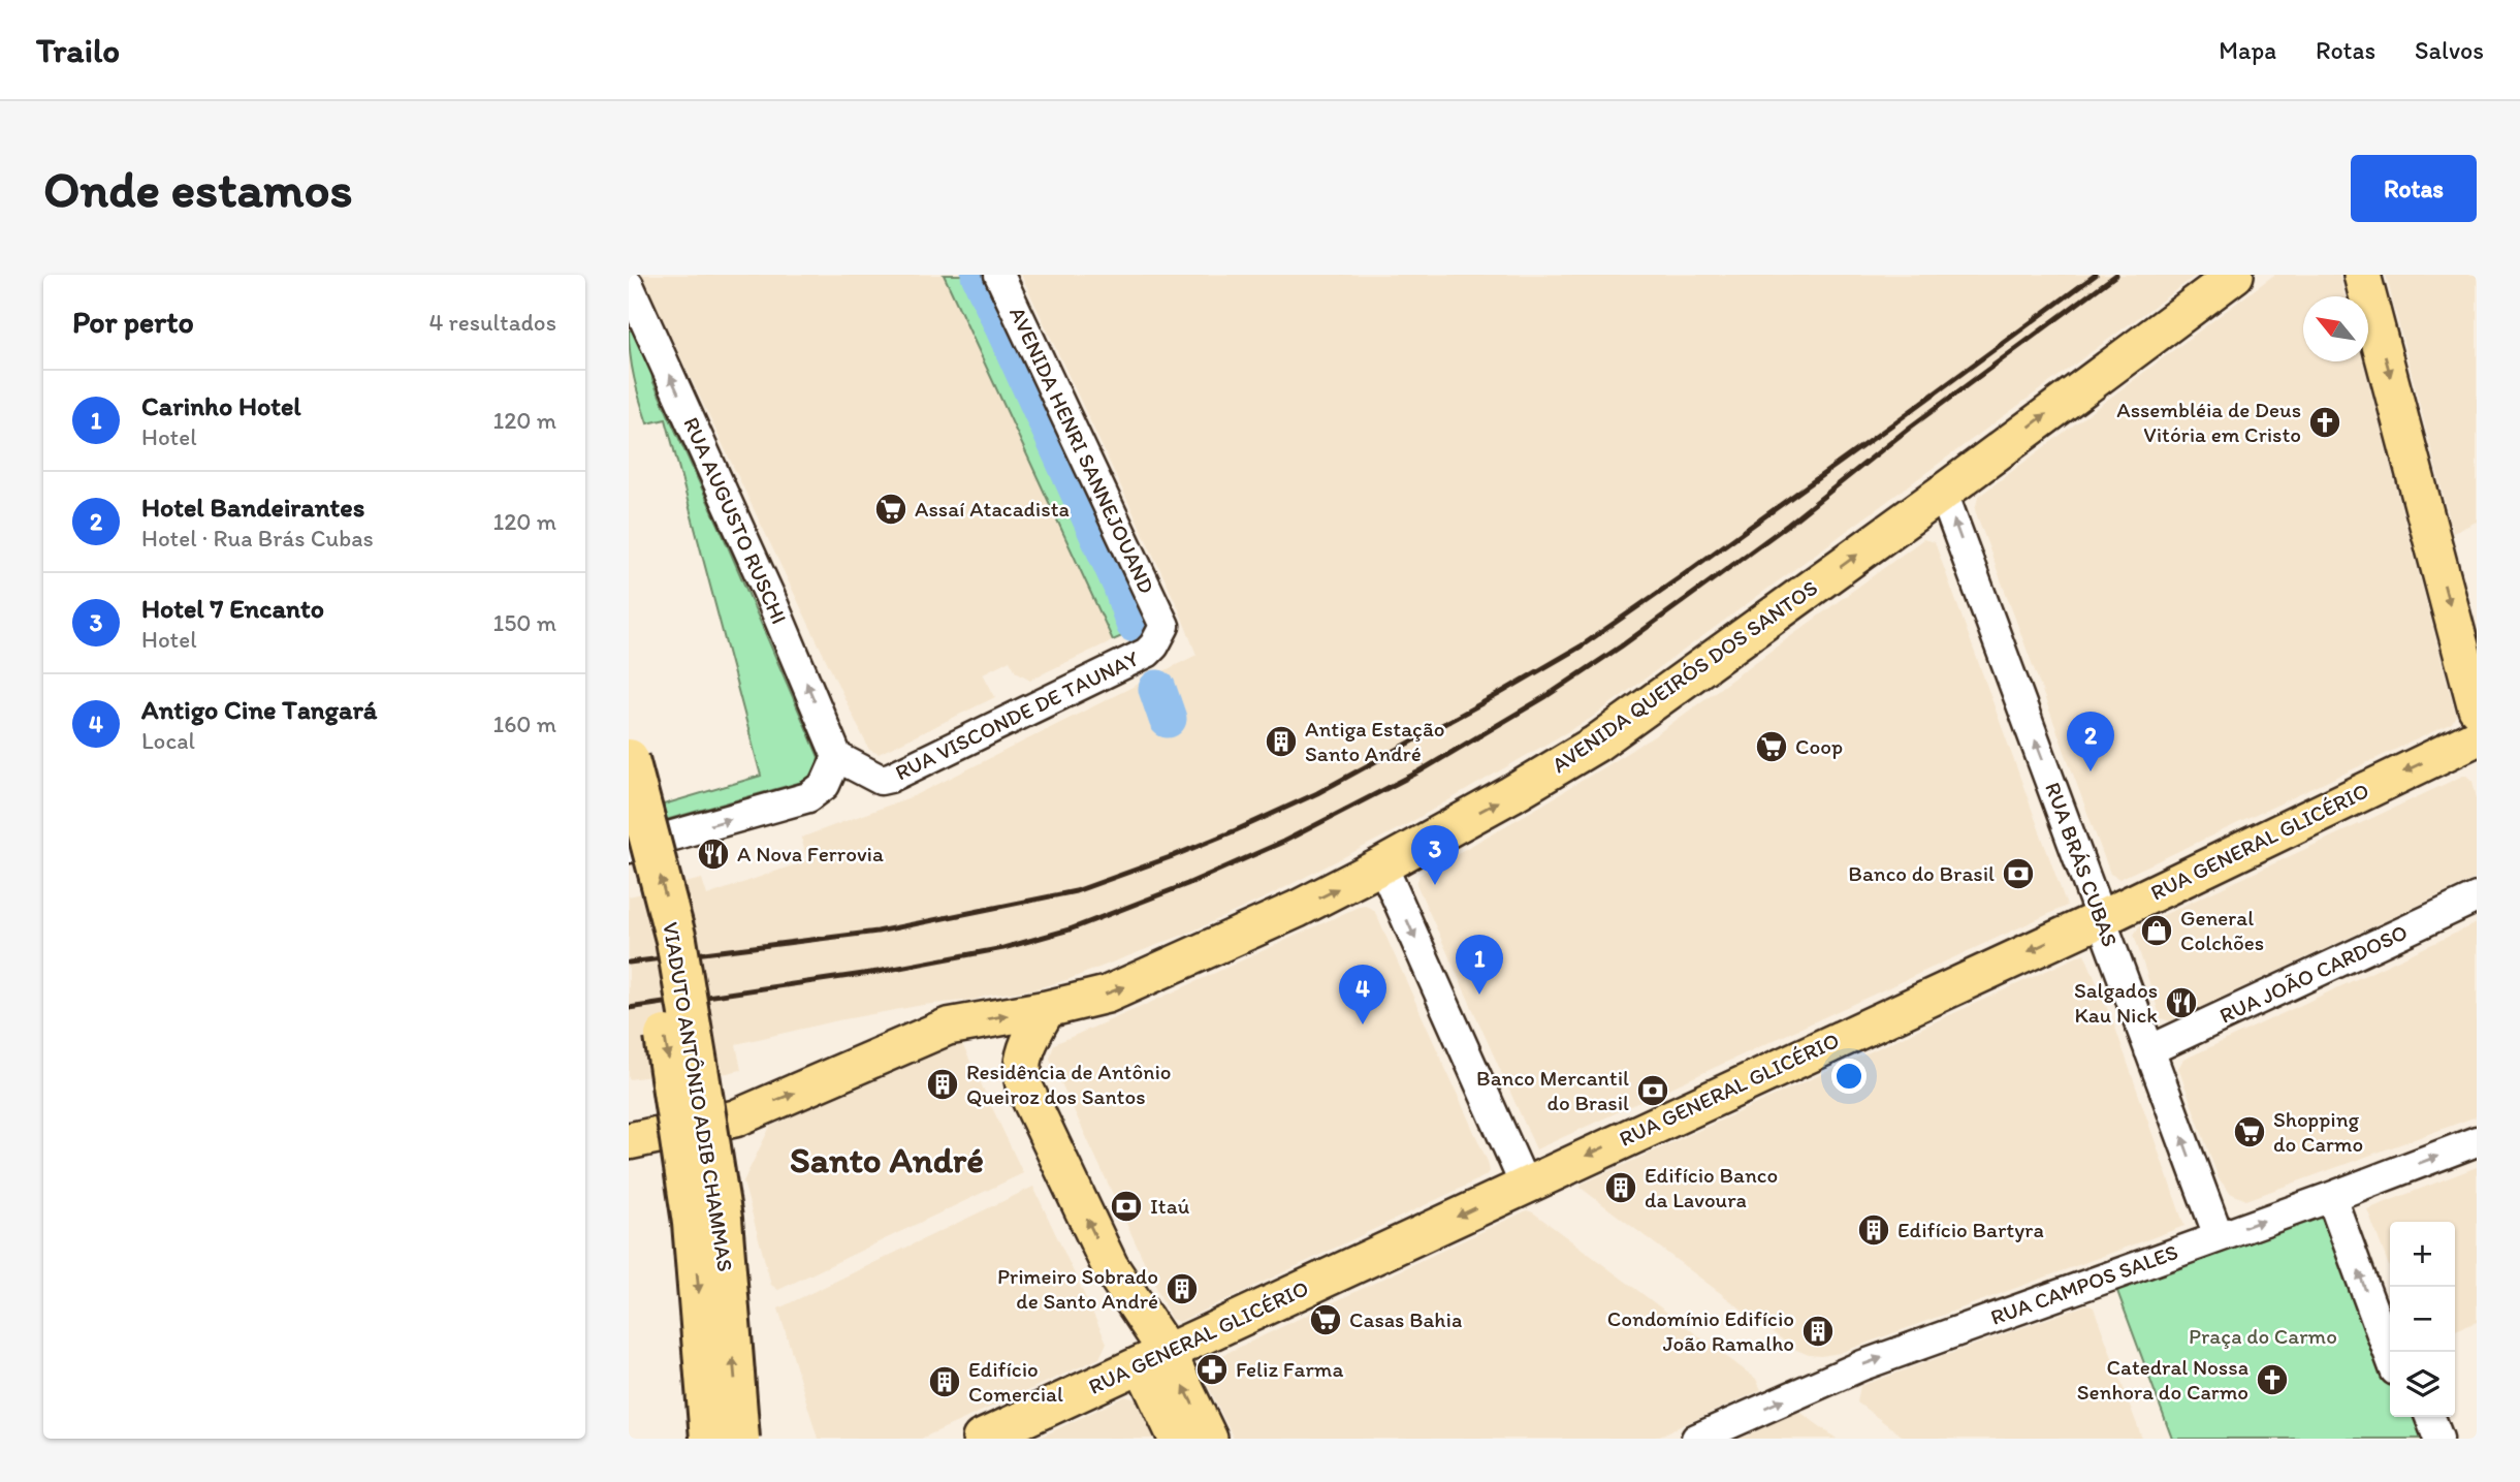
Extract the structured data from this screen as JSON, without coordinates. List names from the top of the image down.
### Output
{
  "streets": {
    "highway": ["VIADUTO ANTÔNIO ADIB CHAMMAS"],
    "main road": ["AVENIDA QUEIRÓS DOS SANTOS", "RUA GENERAL GLICÉRIO"],
    "street": [
      "AVENIDA HENRI SANNEJOUAND",
      "RUA AUGUSTO RUSCHI",
      "RUA VISCONDE DE TAUNAY",
      "RUA BRÁS CUBAS",
      "RUA JOÃO CARDOSO",
      "RUA CAMPOS SALES"
    ]
  },
  "crossings": [
    ["AVENIDA HENRI SANNEJOUAND", "RUA VISCONDE DE TAUNAY"],
    ["RUA AUGUSTO RUSCHI", "RUA VISCONDE DE TAUNAY"],
    ["AVENIDA QUEIRÓS DOS SANTOS", "RUA BRÁS CUBAS"],
    ["RUA GENERAL GLICÉRIO", "RUA BRÁS CUBAS"],
    ["RUA BRÁS CUBAS", "RUA JOÃO CARDOSO"],
    ["RUA BRÁS CUBAS", "RUA CAMPOS SALES"]
  ],
  "one_way": [
    "RUA AUGUSTO RUSCHI",
    "AVENIDA QUEIRÓS DOS SANTOS",
    "RUA GENERAL GLICÉRIO",
    "RUA BRÁS CUBAS",
    "RUA CAMPOS SALES"
  ],
  "districts": ["Santo André"],
  "parks": ["Praça do Carmo"],
  "places": {
    "church": ["Assembléia de Deus Vitória em Cristo", "Catedral Nossa Senhora do Carmo"],
    "supermarket": [
      "Assaí Atacadista",
      "Coop",
      "Shopping do Carmo",
      "Casas Bahia"
    ],
    "building": [
      "Antiga Estação Santo André",
      "Residência de Antônio Queiroz dos Santos",
      "Edifício Banco da Lavoura",
      "Edifício Bartyra",
      "Primeiro Sobrado de Santo André",
      "Condomínio Edifício João Ramalho",
      "Edifício Comercial"
    ],
    "restaurant": ["A Nova Ferrovia", "Salgados Kau Nick"],
    "bank": ["Banco do Brasil", "Banco Mercantil do Brasil", "Itaú"],
    "shop": ["General Colchões"],
    "pharmacy": ["Feliz Farma"]
  },
  "north": "top left",
  "page": {
    "header": "Trailo",
    "nav": ["Mapa", "Rotas", "Salvos"],
    "buttons": "Rotas",
    "title": "Onde estamos",
    "heading": ["Por perto", "4 resultados"],
    "list": [
      {
        "mark": "1",
        "name": "Carinho Hotel",
        "note": "Hotel",
        "value": "120 m"
      },
      {
        "mark": "2",
        "name": "Hotel Bandeirantes",
        "note": "Hotel · Rua Brás Cubas",
        "value": "120 m"
      },
      {
        "mark": "3",
        "name": "Hotel 7 Encanto",
        "note": "Hotel",
        "value": "150 m"
      },
      {
        "mark": "4",
        "name": "Antigo Cine Tangará",
        "note": "Local",
        "value": "160 m"
      }
    ],
    "pins": [
      "2",
      "3",
      "1",
      "4"
    ],
    "map_buttons": ["+", "−"]
  }
}
